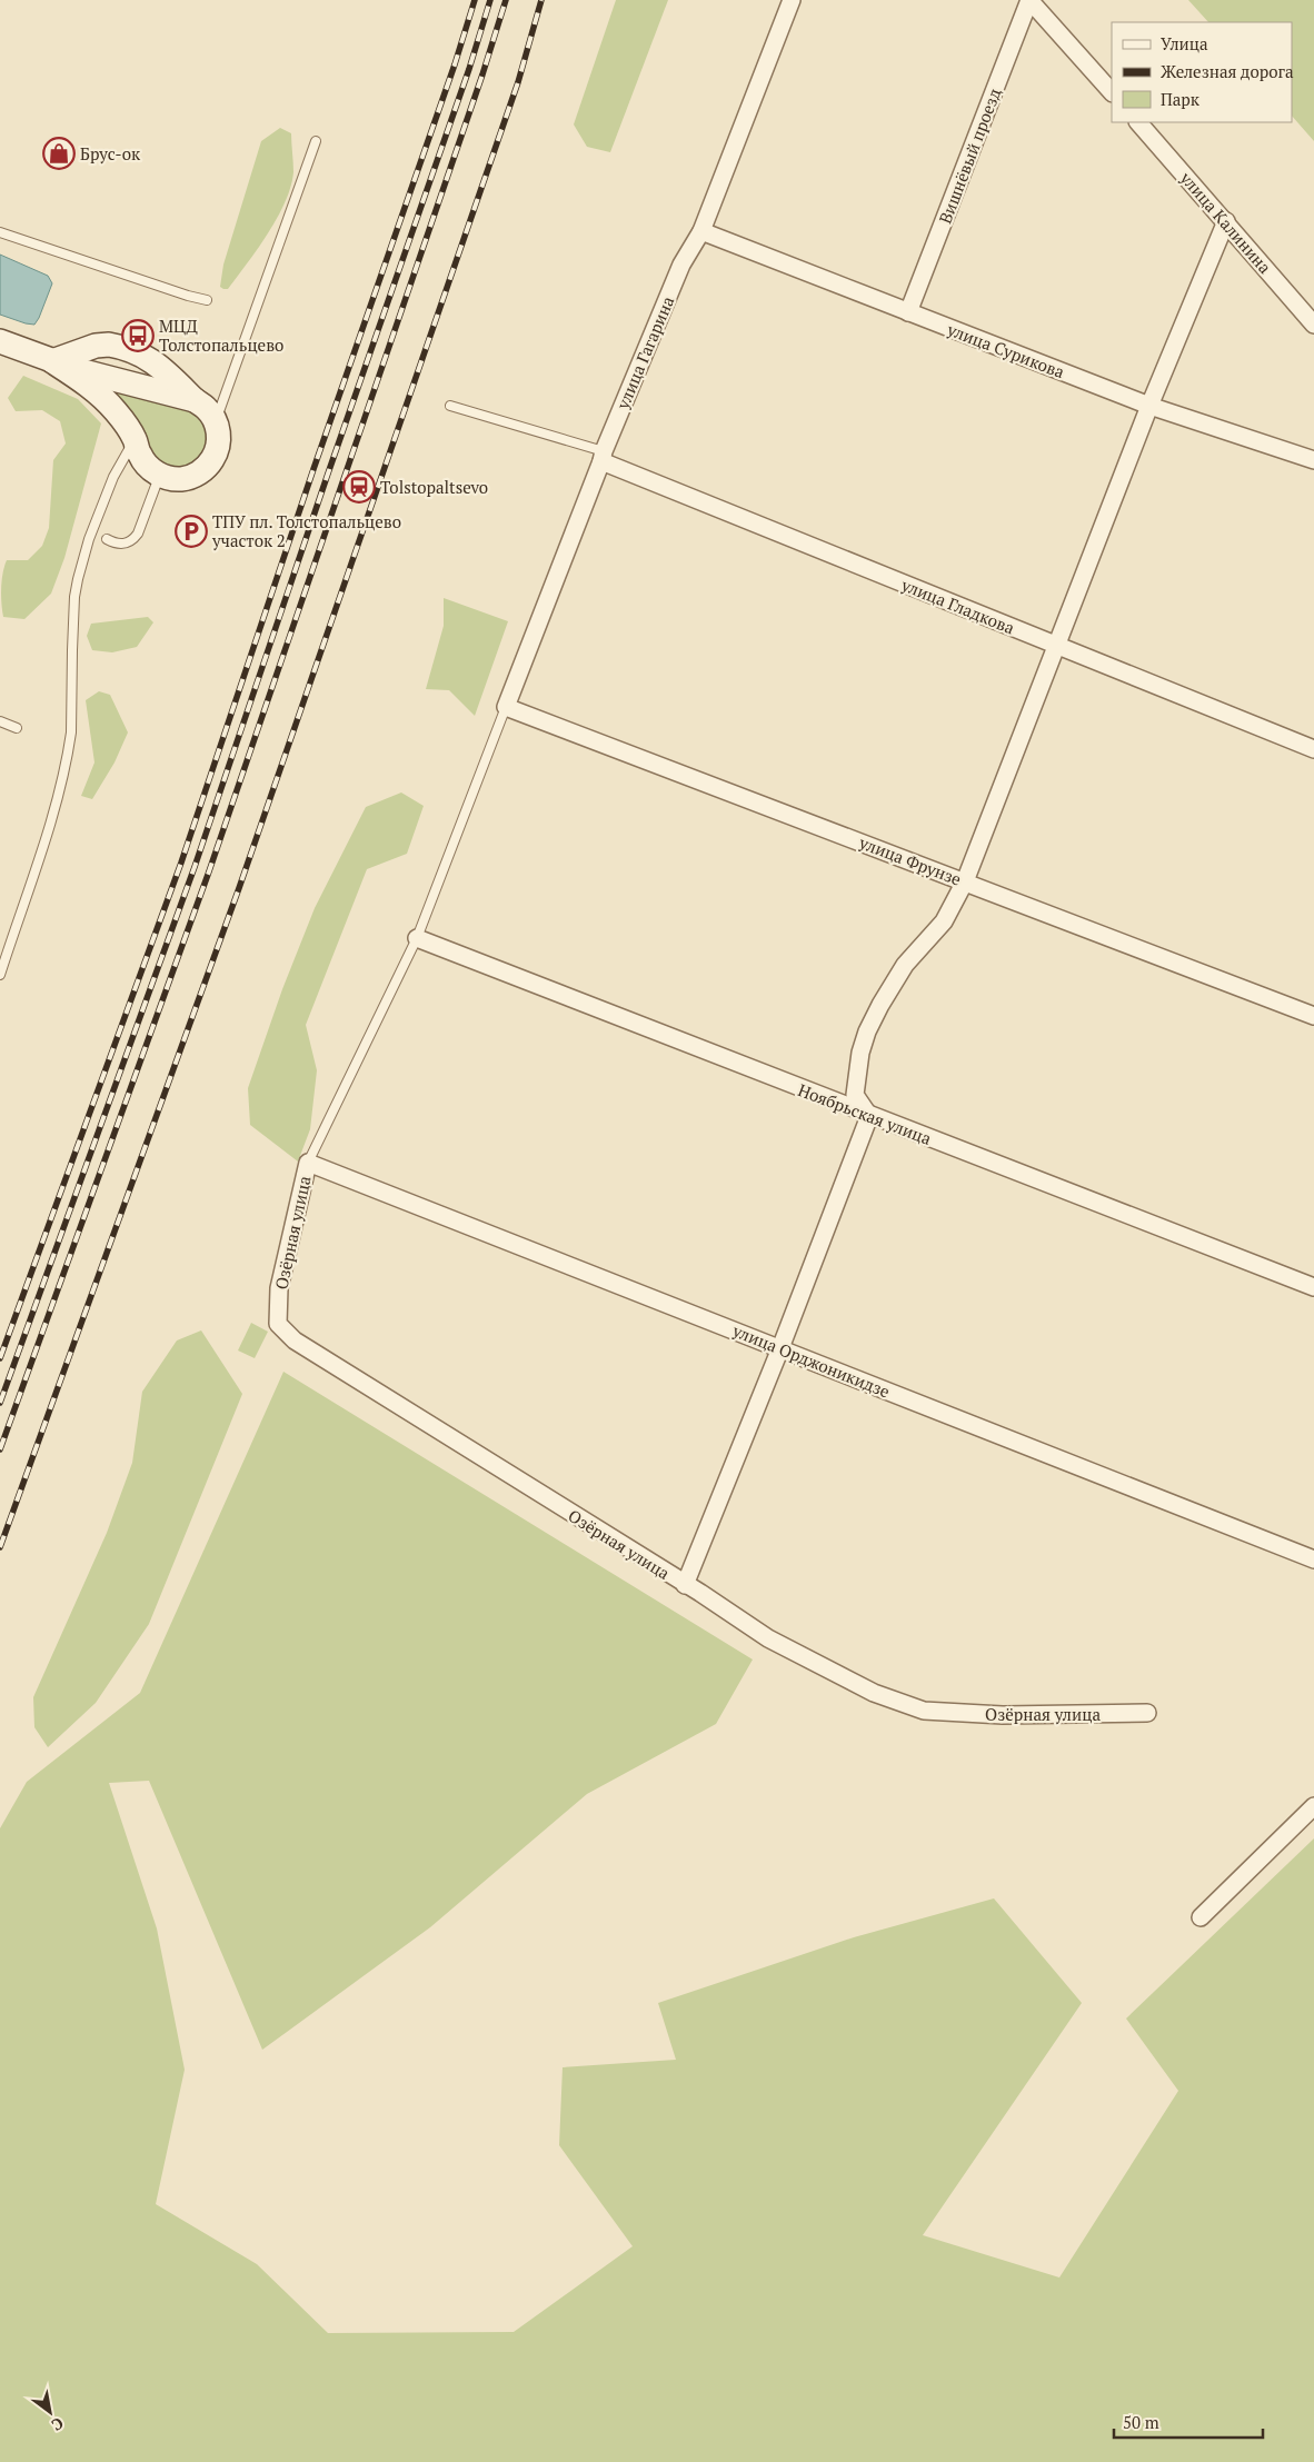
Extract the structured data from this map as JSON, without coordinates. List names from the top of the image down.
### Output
{
  "streets": {
    "street": [
      "Вишнёвый проезд",
      "улица Калинина",
      "улица Сурикова",
      "улица Гагарина",
      "улица Гладкова",
      "улица Фрунзе",
      "Ноябрьская улица",
      "Озёрная улица",
      "улица Орджоникидзе"
    ]
  },
  "crossings": [
    ["Вишнёвый проезд", "улица Сурикова"],
    ["улица Сурикова", "улица Гагарина"],
    ["улица Гагарина", "улица Гладкова"],
    ["улица Гагарина", "улица Фрунзе"],
    ["Озёрная улица", "улица Орджоникидзе"]
  ],
  "places": {
    "shop": ["Брус-ок"],
    "bus stop": ["МЦД Толстопальцево"],
    "station": ["Tolstopaltsevo"],
    "parking": ["ТПУ пл. Толстопальцево участок 2"]
  },
  "legend": ["Улица", "Железная дорога", "Парк"],
  "scale_bar": "50 m",
  "north": "bottom right"
}
